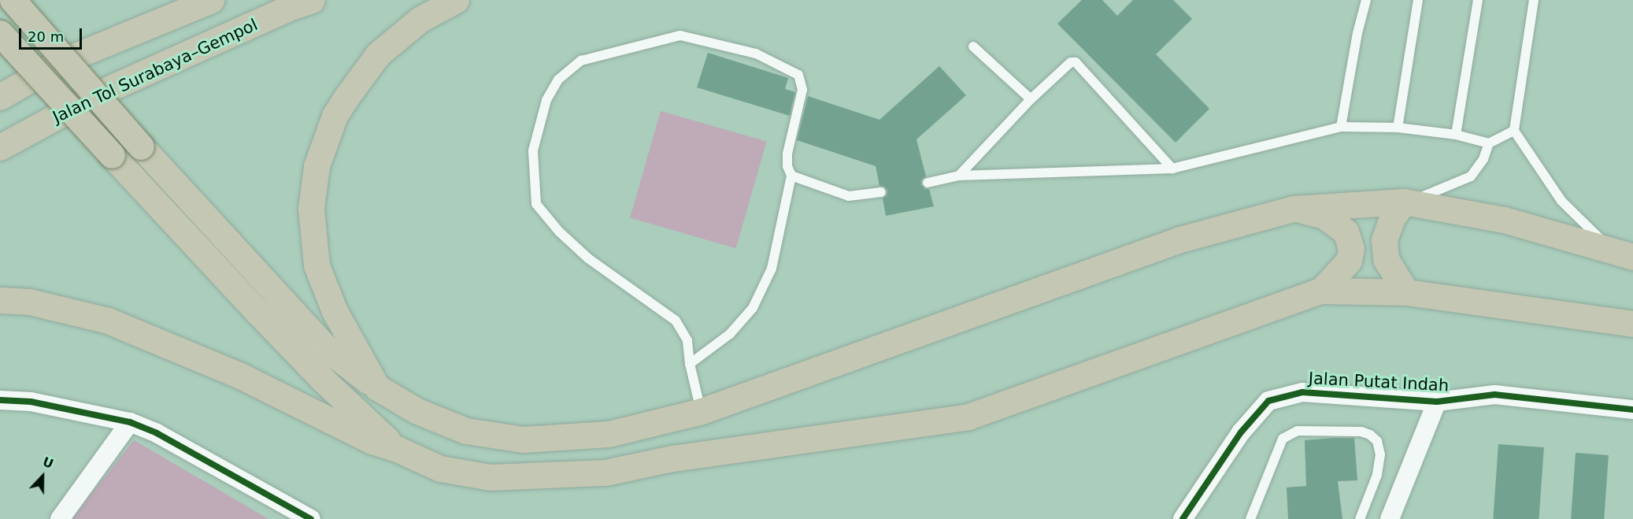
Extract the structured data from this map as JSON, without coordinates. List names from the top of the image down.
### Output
{
  "streets": {
    "highway": ["Jalan Tol Surabaya–Gempol"],
    "street": ["Jalan Putat Indah"]
  },
  "scale_bar": "20 m",
  "north": "top"
}
